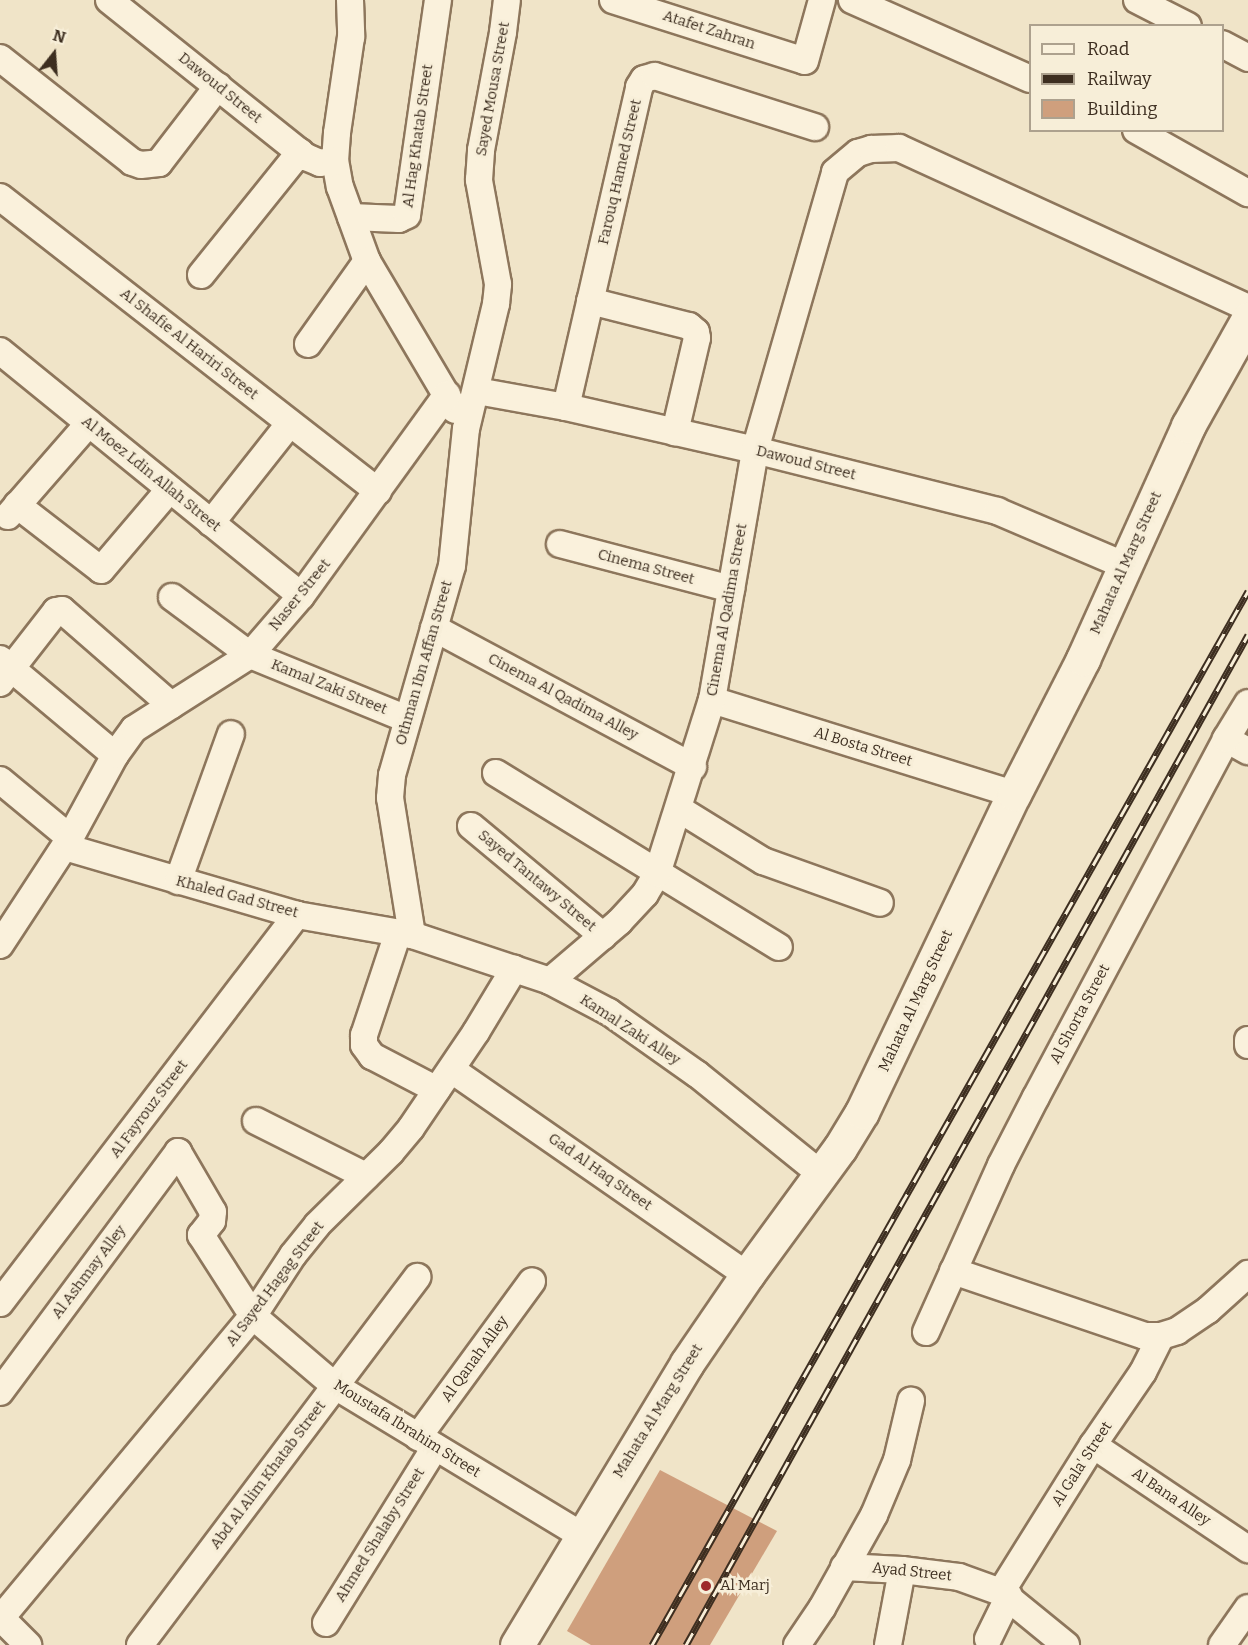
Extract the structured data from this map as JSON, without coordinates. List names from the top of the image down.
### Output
{
  "streets": {
    "main road": ["Mahata Al Marg Street"],
    "street": [
      "Atafet Zahran",
      "Dawoud Street",
      "Sayed Mousa Street",
      "Al Hag Khatab Street",
      "Farouq Hamed Street",
      "Al Shafie Al Hariri Street",
      "Al Moez Ldin Allah Street",
      "Cinema Street",
      "Naser Street",
      "Cinema Al Qadima Street",
      "Othman Ibn Affan Street",
      "Kamal Zaki Street",
      "Cinema Al Qadima Alley",
      "Al Bosta Street",
      "Sayed Tantawy Street",
      "Khaled Gad Street",
      "Al Shorta Street",
      "Kamal Zaki Alley",
      "Al Fayrouz Street",
      "Gad Al Haq Street",
      "Al Ashmay Alley",
      "Al Sayed Hagag Street",
      "Al Qanah Alley",
      "Moustafa Ibrahim Street",
      "Al Gala' Street",
      "Abd Al Alim Khatab Street",
      "Al Bana Alley",
      "Ahmed Shalaby Street",
      "Ayad Street"
    ]
  },
  "crossings": [
    ["Dawoud Street", "Sayed Mousa Street"],
    ["Dawoud Street", "Farouq Hamed Street"],
    ["Dawoud Street", "Mahata Al Marg Street"],
    ["Dawoud Street", "Cinema Al Qadima Street"],
    ["Dawoud Street", "Othman Ibn Affan Street"],
    ["Sayed Mousa Street", "Othman Ibn Affan Street"],
    ["Al Shafie Al Hariri Street", "Naser Street"],
    ["Al Moez Ldin Allah Street", "Naser Street"],
    ["Mahata Al Marg Street", "Al Bosta Street"],
    ["Mahata Al Marg Street", "Kamal Zaki Alley"],
    ["Mahata Al Marg Street", "Gad Al Haq Street"],
    ["Mahata Al Marg Street", "Moustafa Ibrahim Street"],
    ["Cinema Street", "Cinema Al Qadima Street"],
    ["Naser Street", "Kamal Zaki Street"],
    ["Naser Street", "Khaled Gad Street"],
    ["Cinema Al Qadima Street", "Cinema Al Qadima Alley"],
    ["Cinema Al Qadima Street", "Al Bosta Street"],
    ["Cinema Al Qadima Street", "Sayed Tantawy Street"],
    ["Cinema Al Qadima Street", "Kamal Zaki Alley"],
    ["Othman Ibn Affan Street", "Kamal Zaki Street"],
    ["Othman Ibn Affan Street", "Cinema Al Qadima Alley"],
    ["Othman Ibn Affan Street", "Khaled Gad Street"],
    ["Othman Ibn Affan Street", "Kamal Zaki Alley"],
    ["Khaled Gad Street", "Kamal Zaki Alley"],
    ["Khaled Gad Street", "Al Fayrouz Street"],
    ["Kamal Zaki Alley", "Al Sayed Hagag Street"],
    ["Gad Al Haq Street", "Al Sayed Hagag Street"],
    ["Al Ashmay Alley", "Moustafa Ibrahim Street"],
    ["Al Sayed Hagag Street", "Moustafa Ibrahim Street"],
    ["Al Qanah Alley", "Moustafa Ibrahim Street"],
    ["Al Qanah Alley", "Ahmed Shalaby Street"],
    ["Moustafa Ibrahim Street", "Abd Al Alim Khatab Street"],
    ["Moustafa Ibrahim Street", "Ahmed Shalaby Street"],
    ["Al Gala' Street", "Al Bana Alley"],
    ["Al Gala' Street", "Ayad Street"]
  ],
  "places": ["Al Marj"],
  "legend": ["Road", "Railway", "Building"],
  "north": "top"
}
